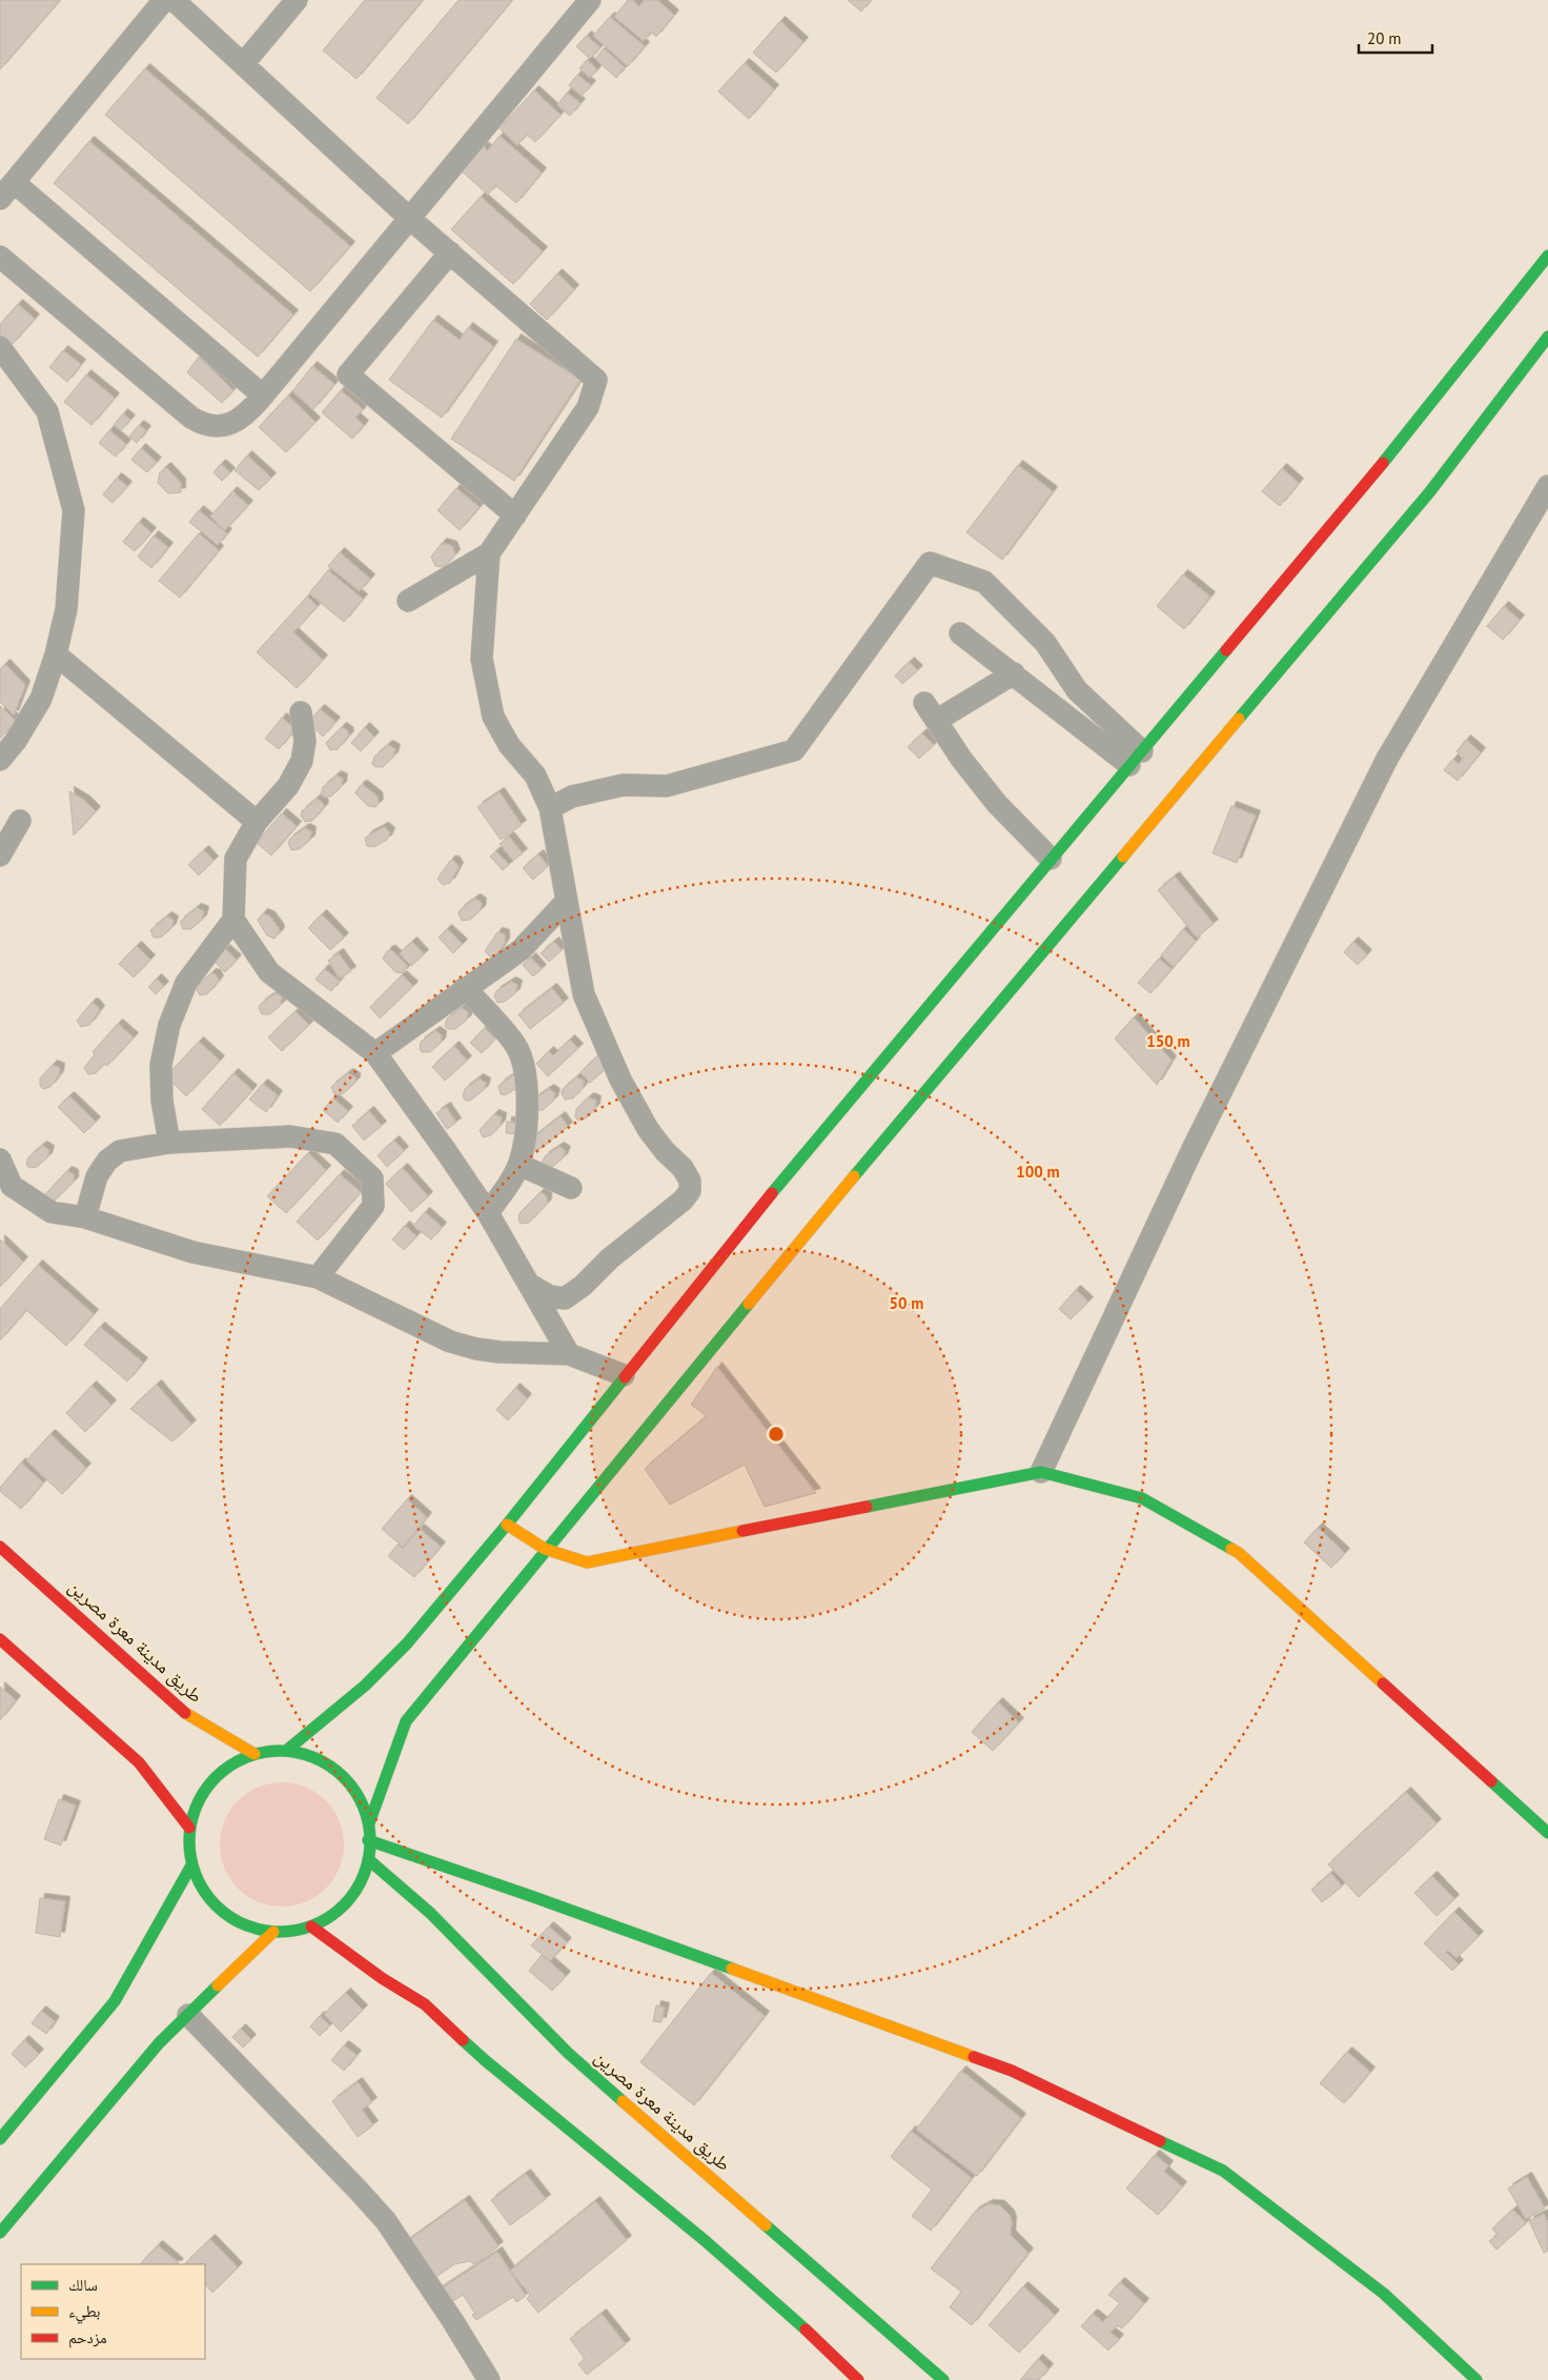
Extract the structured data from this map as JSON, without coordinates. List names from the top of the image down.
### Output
{
  "streets": {
    "main road": ["طريق مدينة معرة مصرين"]
  },
  "legend": ["سالك", "بطيء", "مزدحم"],
  "scale_bar": "20 m",
  "rings": ["150 m", "100 m", "50 m"]
}
